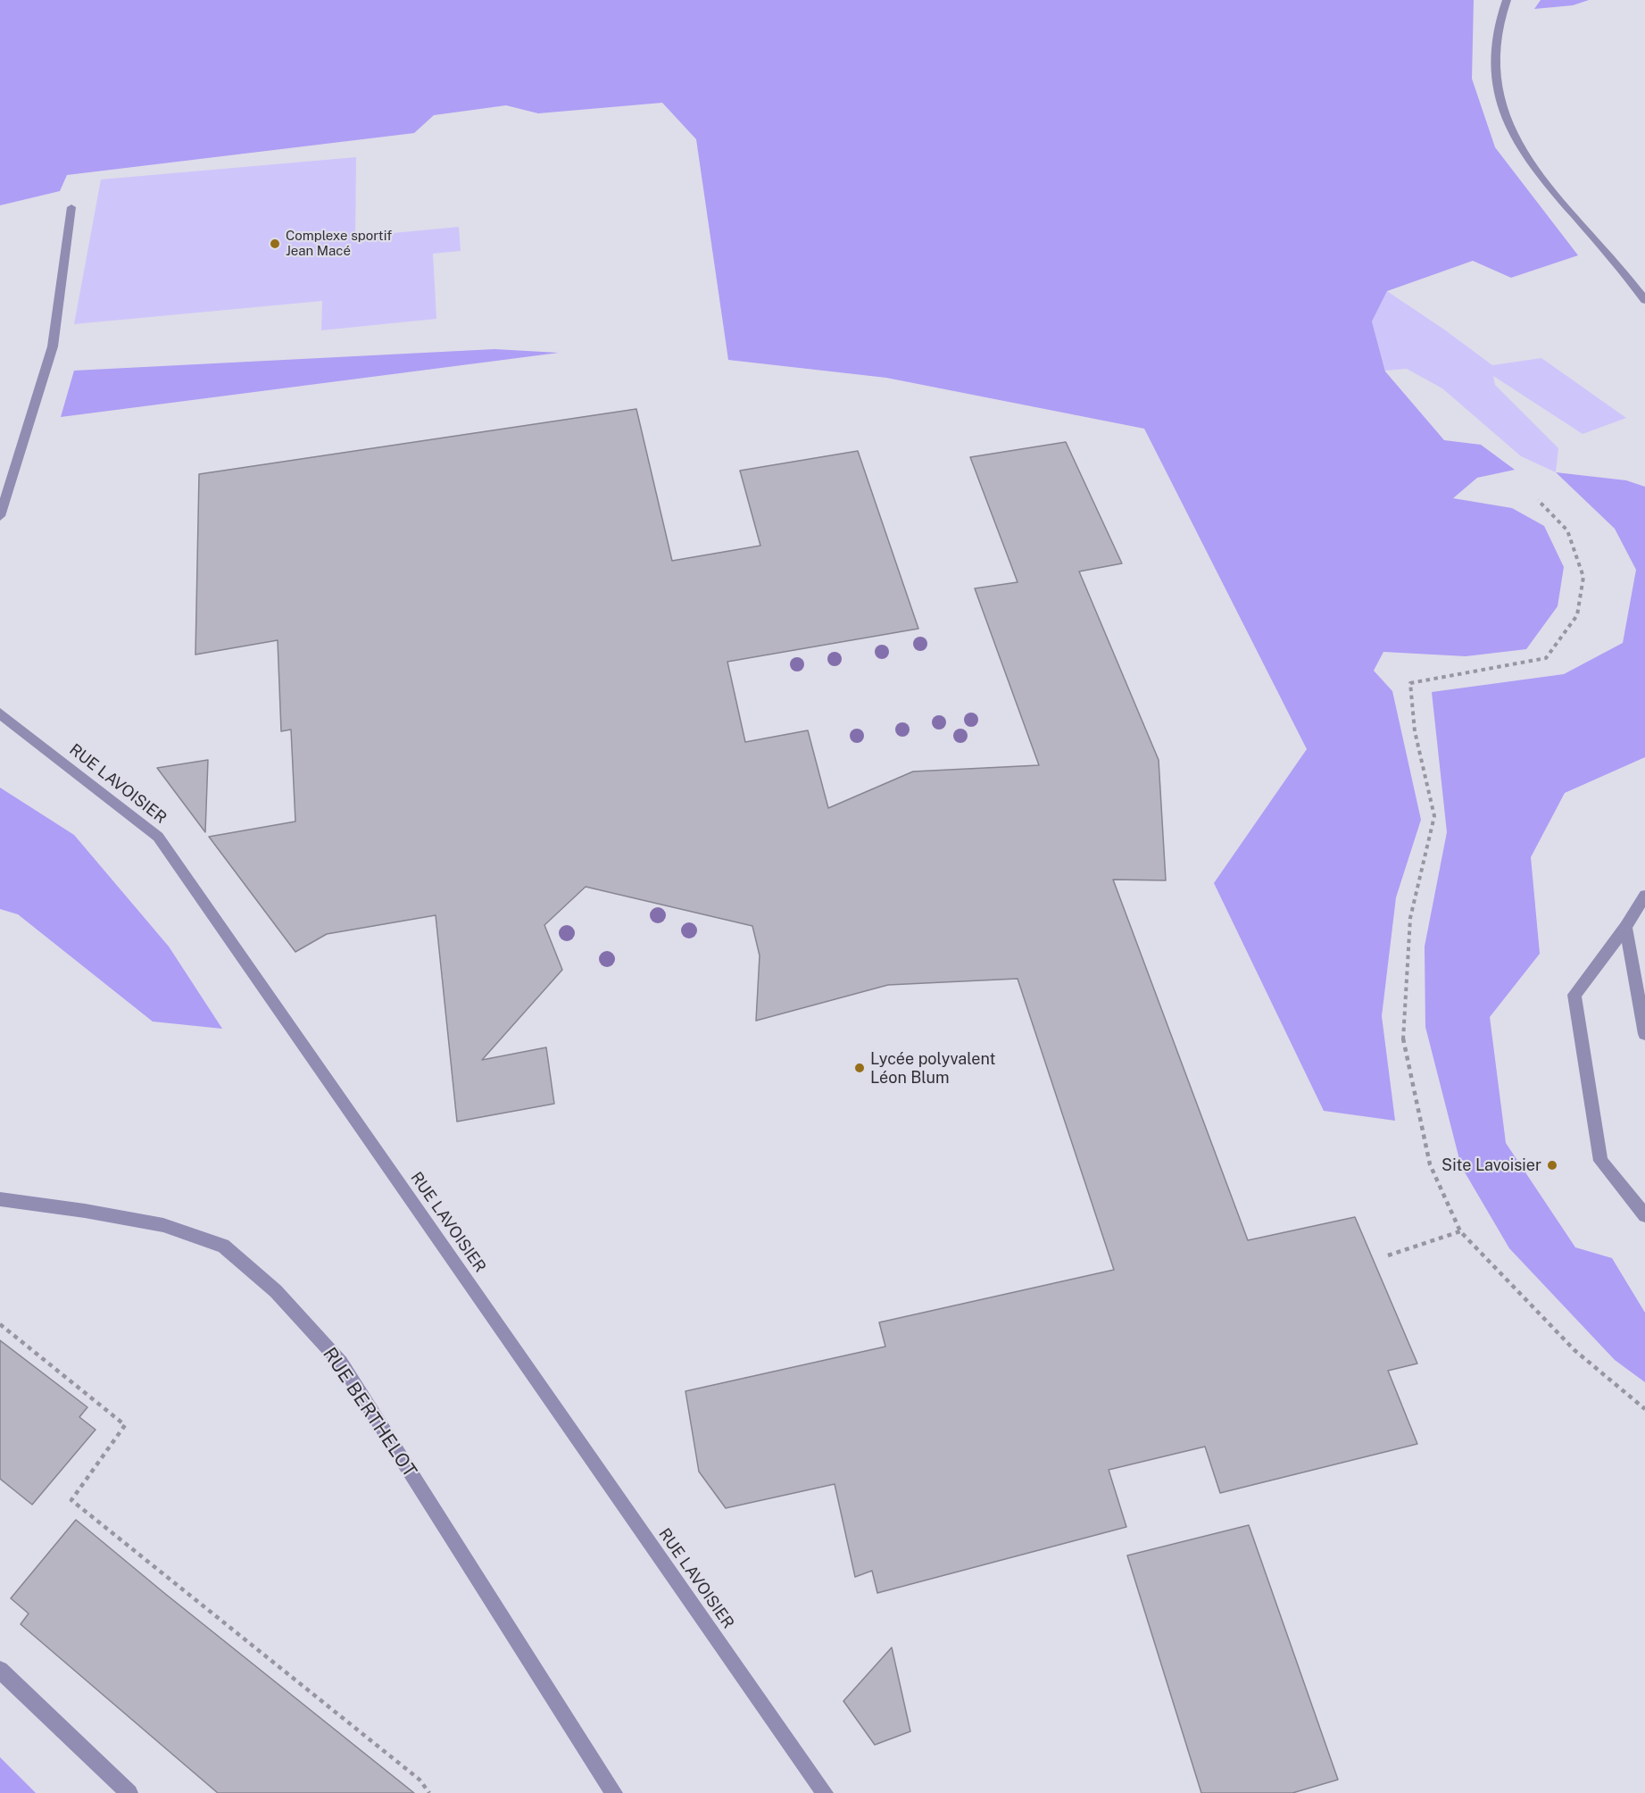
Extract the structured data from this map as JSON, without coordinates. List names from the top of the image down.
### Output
{
  "streets": {
    "street": ["RUE LAVOISIER", "RUE BERTHELOT"]
  },
  "places": ["Complexe sportif Jean Macé", "Lycée polyvalent Léon Blum", "Site Lavoisier"]
}
